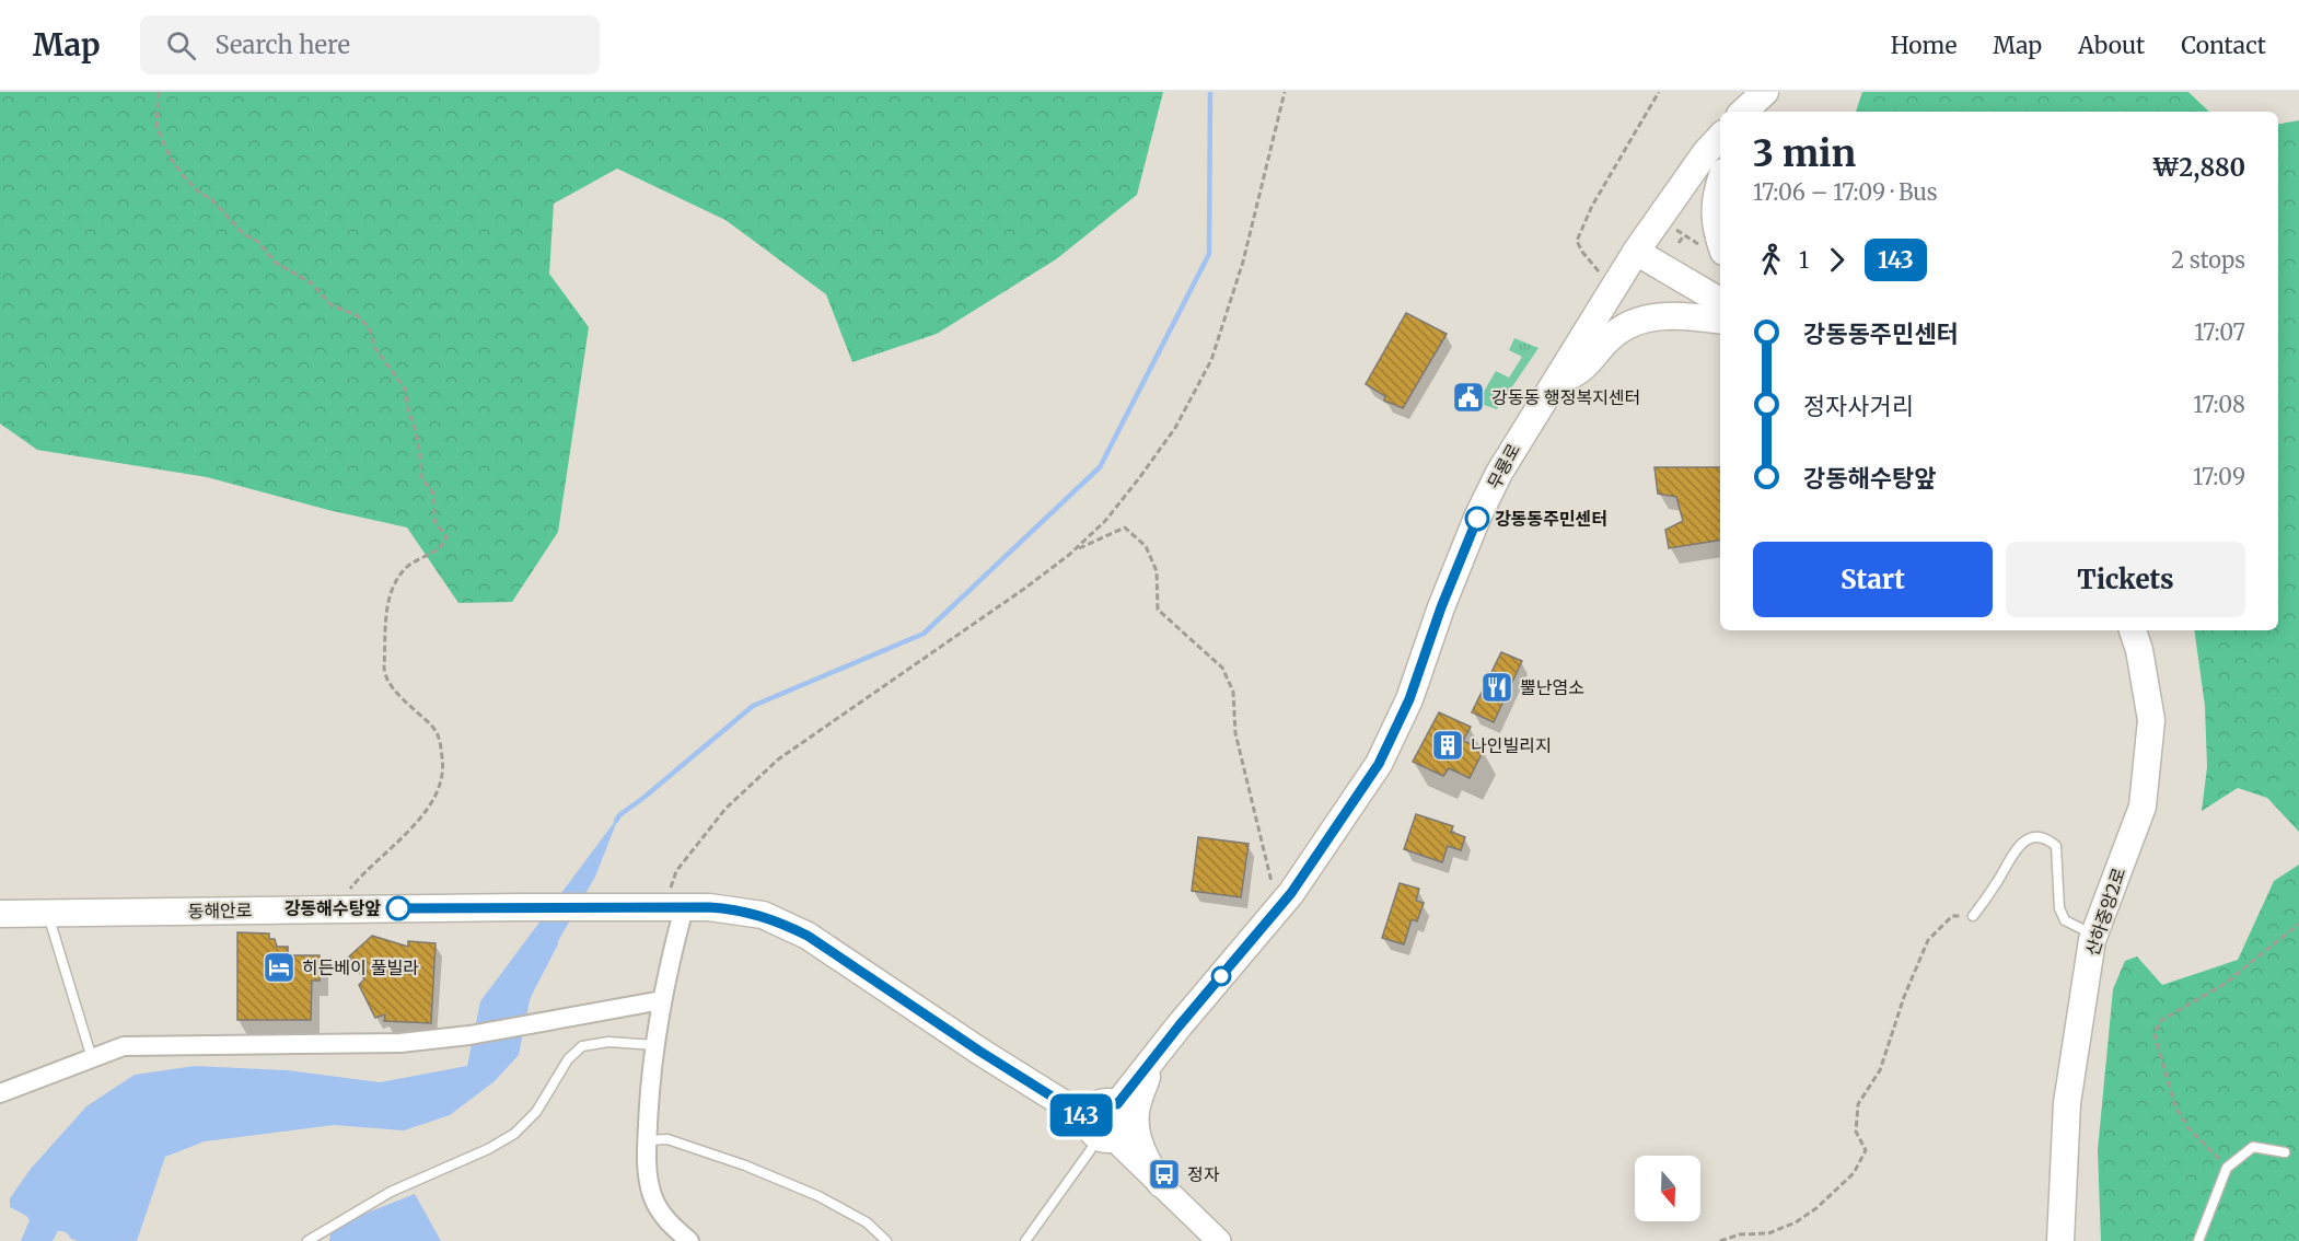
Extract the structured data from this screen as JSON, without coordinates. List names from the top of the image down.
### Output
{
  "streets": {
    "main road": ["무룡로", "동해안로", "산하중앙2로"]
  },
  "places": {
    "public building": ["강동동 행정복지센터"],
    "other": ["강동동주민센터", "강동해수탕앞"],
    "restaurant": ["뿔난염소"],
    "building": ["나인빌리지"],
    "hotel": ["히든베이 풀빌라"],
    "bus stop": ["정자"]
  },
  "lines": ["bus line 143"],
  "north": "bottom",
  "page": {
    "header": "Map",
    "search": "Search here",
    "nav": [
      "Home",
      "Map",
      "About",
      "Contact"
    ],
    "on_map": "143",
    "heading": ["3 min", "17:06 – 17:09 · Bus", "₩2,880"],
    "legs": ["1", "143", "2 stops"],
    "list": [
      {
        "name": "강동동주민센터",
        "value": "17:07"
      },
      {
        "name": "정자사거리",
        "value": "17:08"
      },
      {
        "name": "강동해수탕앞",
        "value": "17:09"
      }
    ],
    "buttons": ["Start", "Tickets"]
  }
}
